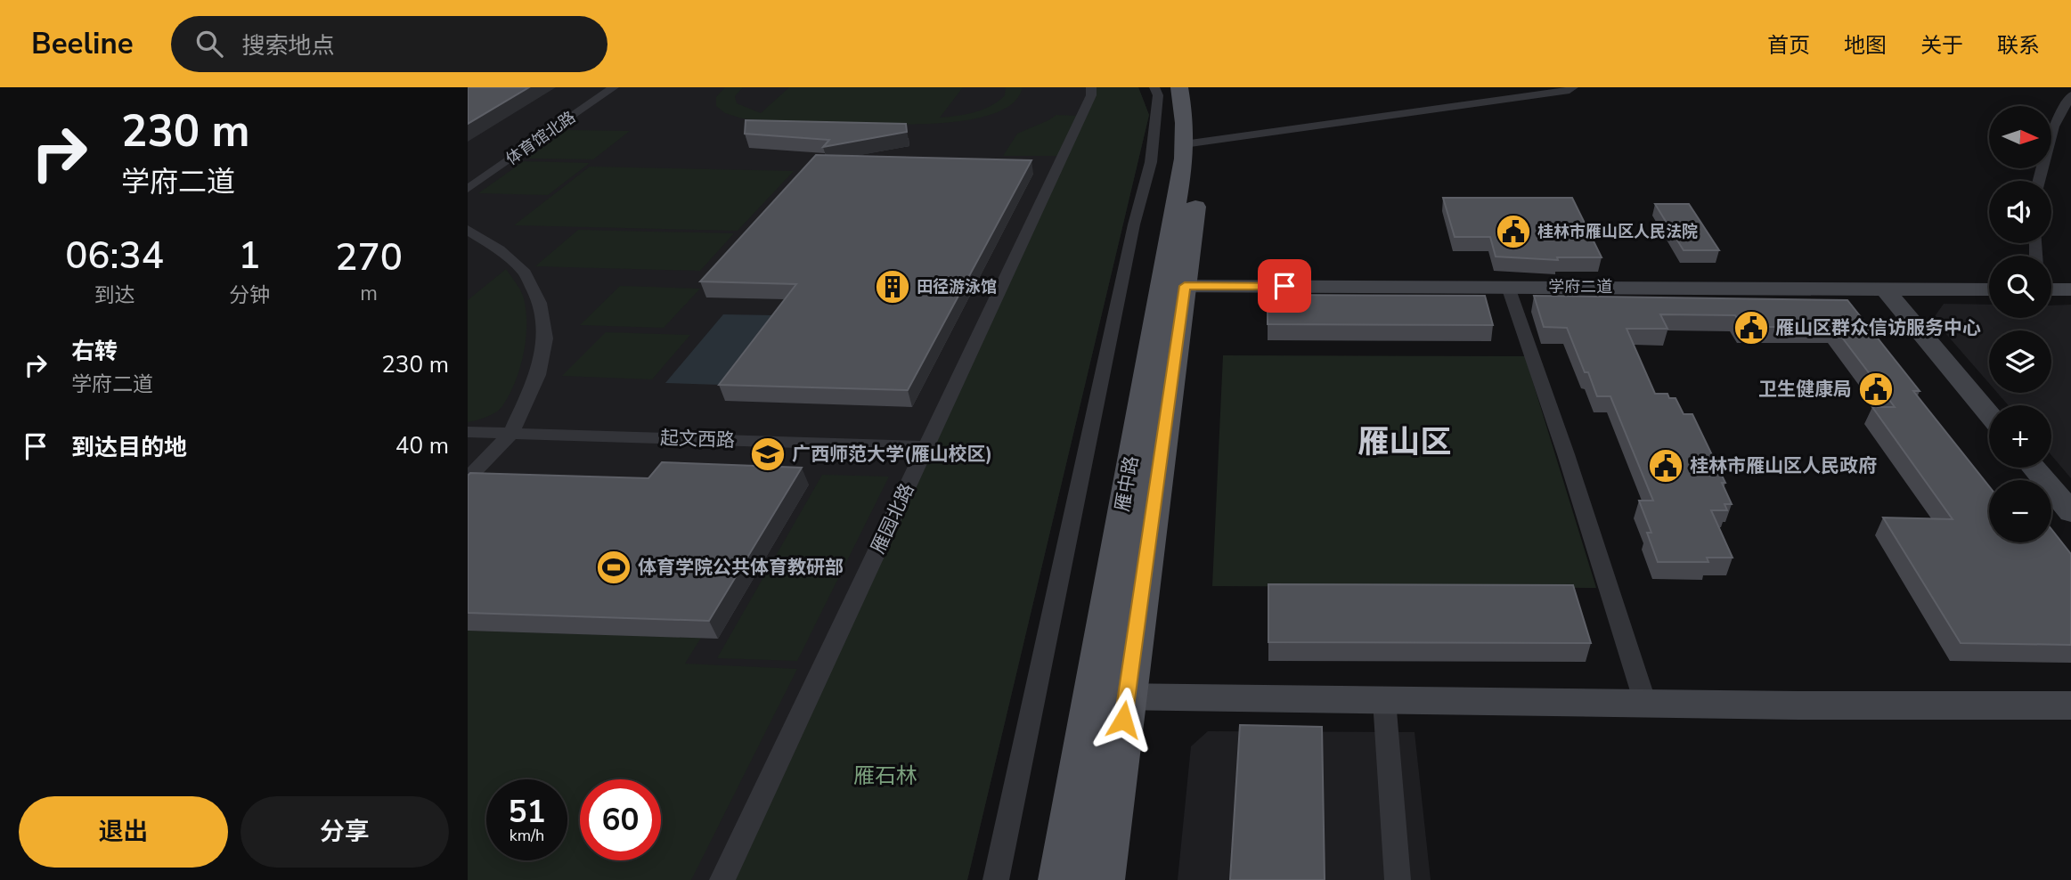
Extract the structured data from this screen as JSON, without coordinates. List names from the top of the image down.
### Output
{
  "streets": {
    "main road": ["雁中路"],
    "street": [
      "体育馆北路",
      "学府二道",
      "起文西路",
      "雁园北路"
    ]
  },
  "crossings": [
    ["学府二道", "雁中路"],
    ["起文西路", "雁园北路"]
  ],
  "districts": ["雁山区"],
  "parks": ["雁石林"],
  "places": {
    "public building": [
      "桂林市雁山区人民法院",
      "雁山区群众信访服务中心",
      "卫生健康局",
      "桂林市雁山区人民政府"
    ],
    "building": ["田径游泳馆"],
    "school or university": ["广西师范大学(雁山校区)"],
    "sports": ["体育学院公共体育教研部"]
  },
  "north": "right",
  "page": {
    "header": "Beeline",
    "search": "搜索地点",
    "nav": [
      "首页",
      "地图",
      "关于",
      "联系"
    ],
    "turn": ["230 m", "学府二道"],
    "map_buttons": ["+", "−"],
    "eta": [
      "06:34",
      "到达",
      "1",
      "分钟",
      "270",
      "m"
    ],
    "list": [
      {
        "name": "右转",
        "note": "学府二道",
        "value": "230 m"
      },
      {
        "name": "到达目的地",
        "value": "40 m"
      }
    ],
    "speed": "51 km/h",
    "limit": "60",
    "buttons": ["退出", "分享"]
  }
}
